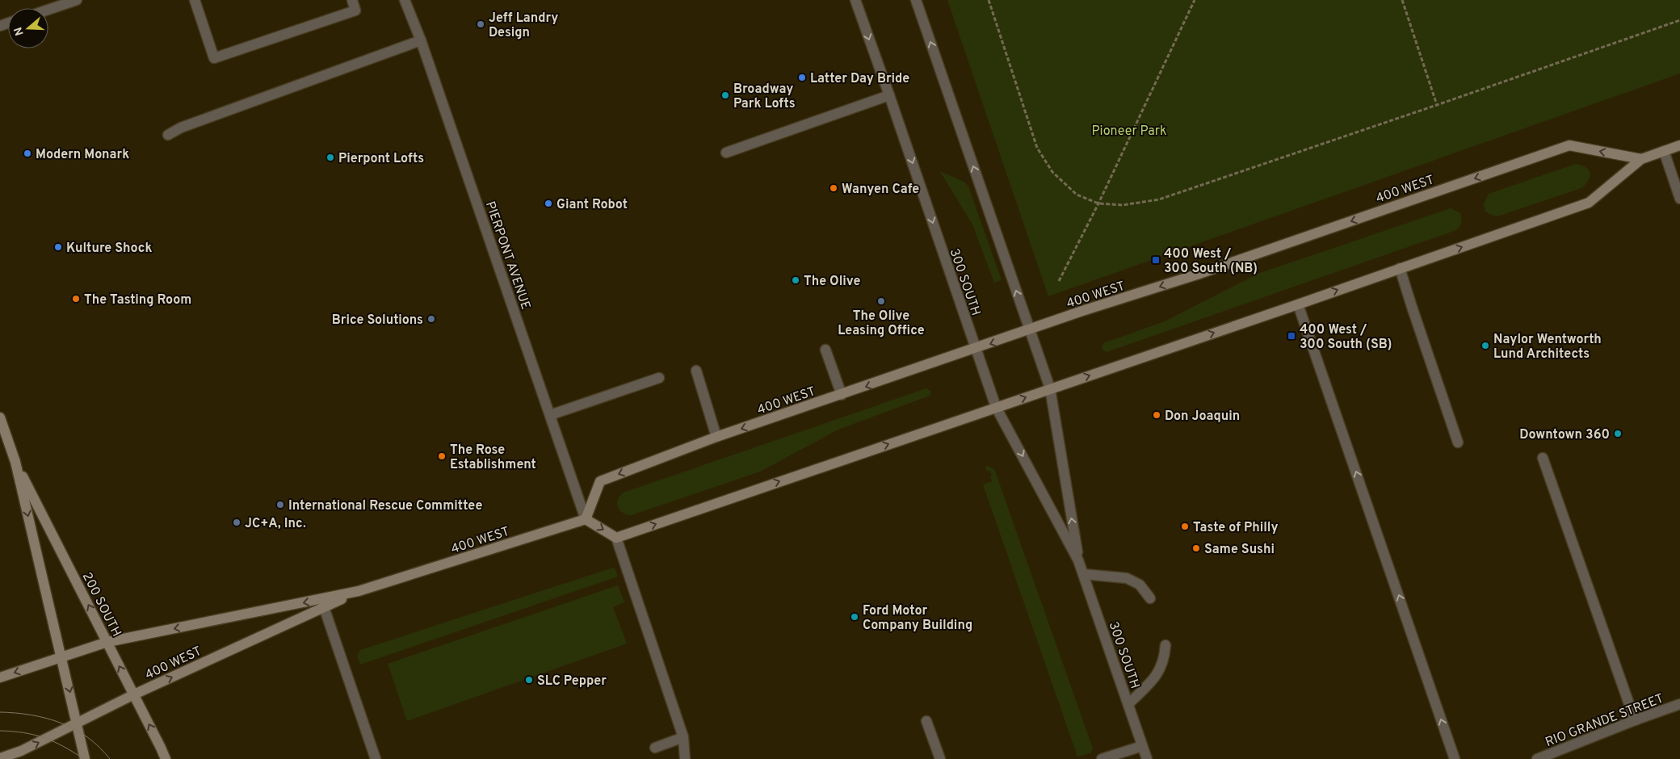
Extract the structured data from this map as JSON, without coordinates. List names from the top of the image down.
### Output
{
  "streets": {
    "street": [
      "400 WEST",
      "PIERPONT AVENUE",
      "300 SOUTH",
      "200 SOUTH",
      "RIO GRANDE STREET"
    ]
  },
  "crossings": [
    ["400 WEST", "PIERPONT AVENUE"],
    ["400 WEST", "300 SOUTH"],
    ["400 WEST", "200 SOUTH"]
  ],
  "parks": ["Pioneer Park"],
  "places": {
    "other": [
      "Jeff Landry Design",
      "Latter Day Bride",
      "Broadway Park Lofts",
      "Modern Monark",
      "Pierpont Lofts",
      "Wanyen Cafe",
      "Giant Robot",
      "Kulture Shock",
      "The Olive",
      "The Tasting Room",
      "The Olive Leasing Office",
      "Brice Solutions",
      "Naylor Wentworth Lund Architects",
      "Don Joaquin",
      "Downtown 360",
      "The Rose Establishment",
      "International Rescue Committee",
      "JC+A, Inc.",
      "Taste of Philly",
      "Same Sushi",
      "Ford Motor Company Building",
      "SLC Pepper"
    ],
    "transit": ["400 West / 300 South (NB)", "400 West / 300 South (SB)"]
  },
  "north": "left"
}
